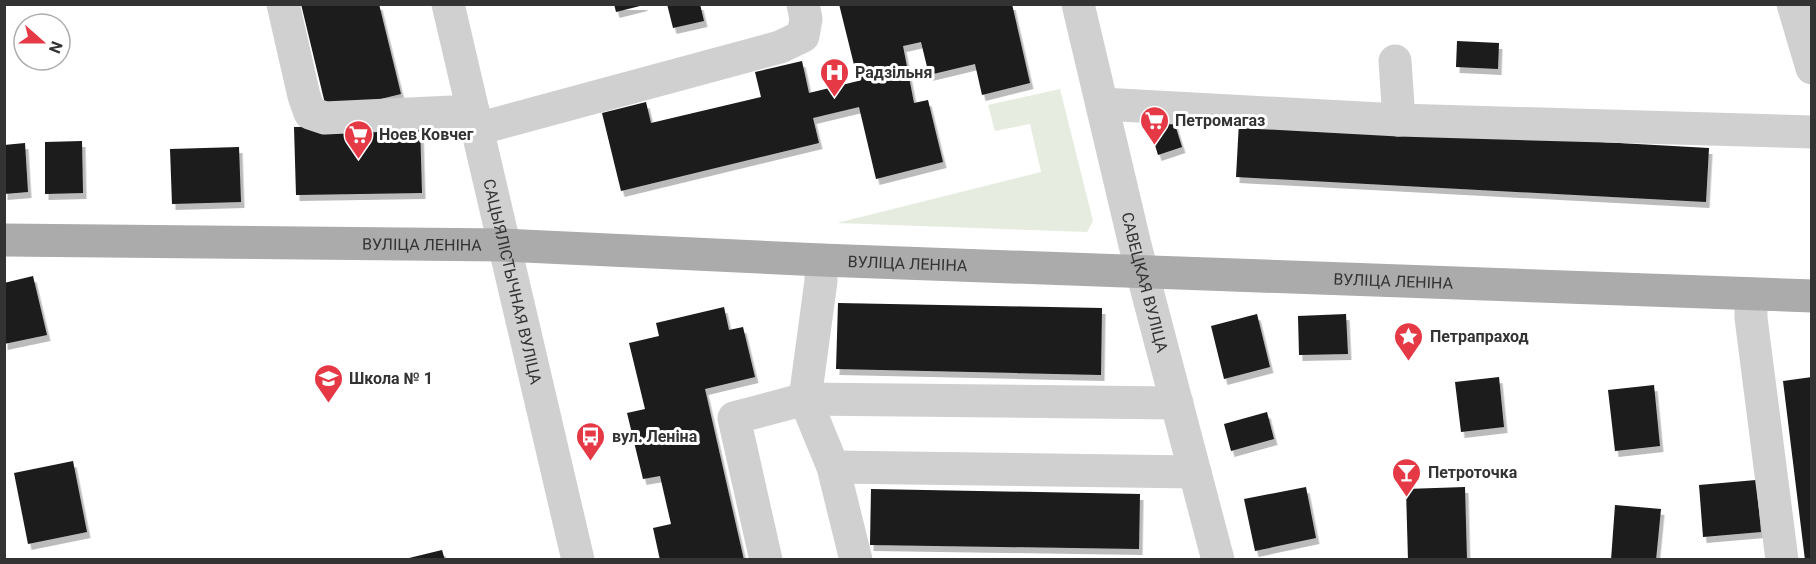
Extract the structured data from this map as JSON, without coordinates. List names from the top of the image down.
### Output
{
  "streets": {
    "main road": ["ВУЛІЦА ЛЕНІНА"],
    "street": ["САЦЫЯЛІСТЫЧНАЯ ВУЛІЦА", "САВЕЦКАЯ ВУЛІЦА"]
  },
  "crossings": [
    ["ВУЛІЦА ЛЕНІНА", "САЦЫЯЛІСТЫЧНАЯ ВУЛІЦА"],
    ["ВУЛІЦА ЛЕНІНА", "САВЕЦКАЯ ВУЛІЦА"]
  ],
  "places": {
    "hospital": ["Радзільня"],
    "supermarket": ["Петромагаз", "Ноев Ковчег"],
    "place": ["Петрапраход"],
    "school or university": ["Школа № 1"],
    "bus stop": ["вул. Леніна"],
    "bar": ["Петроточка"]
  },
  "north": "right"
}
